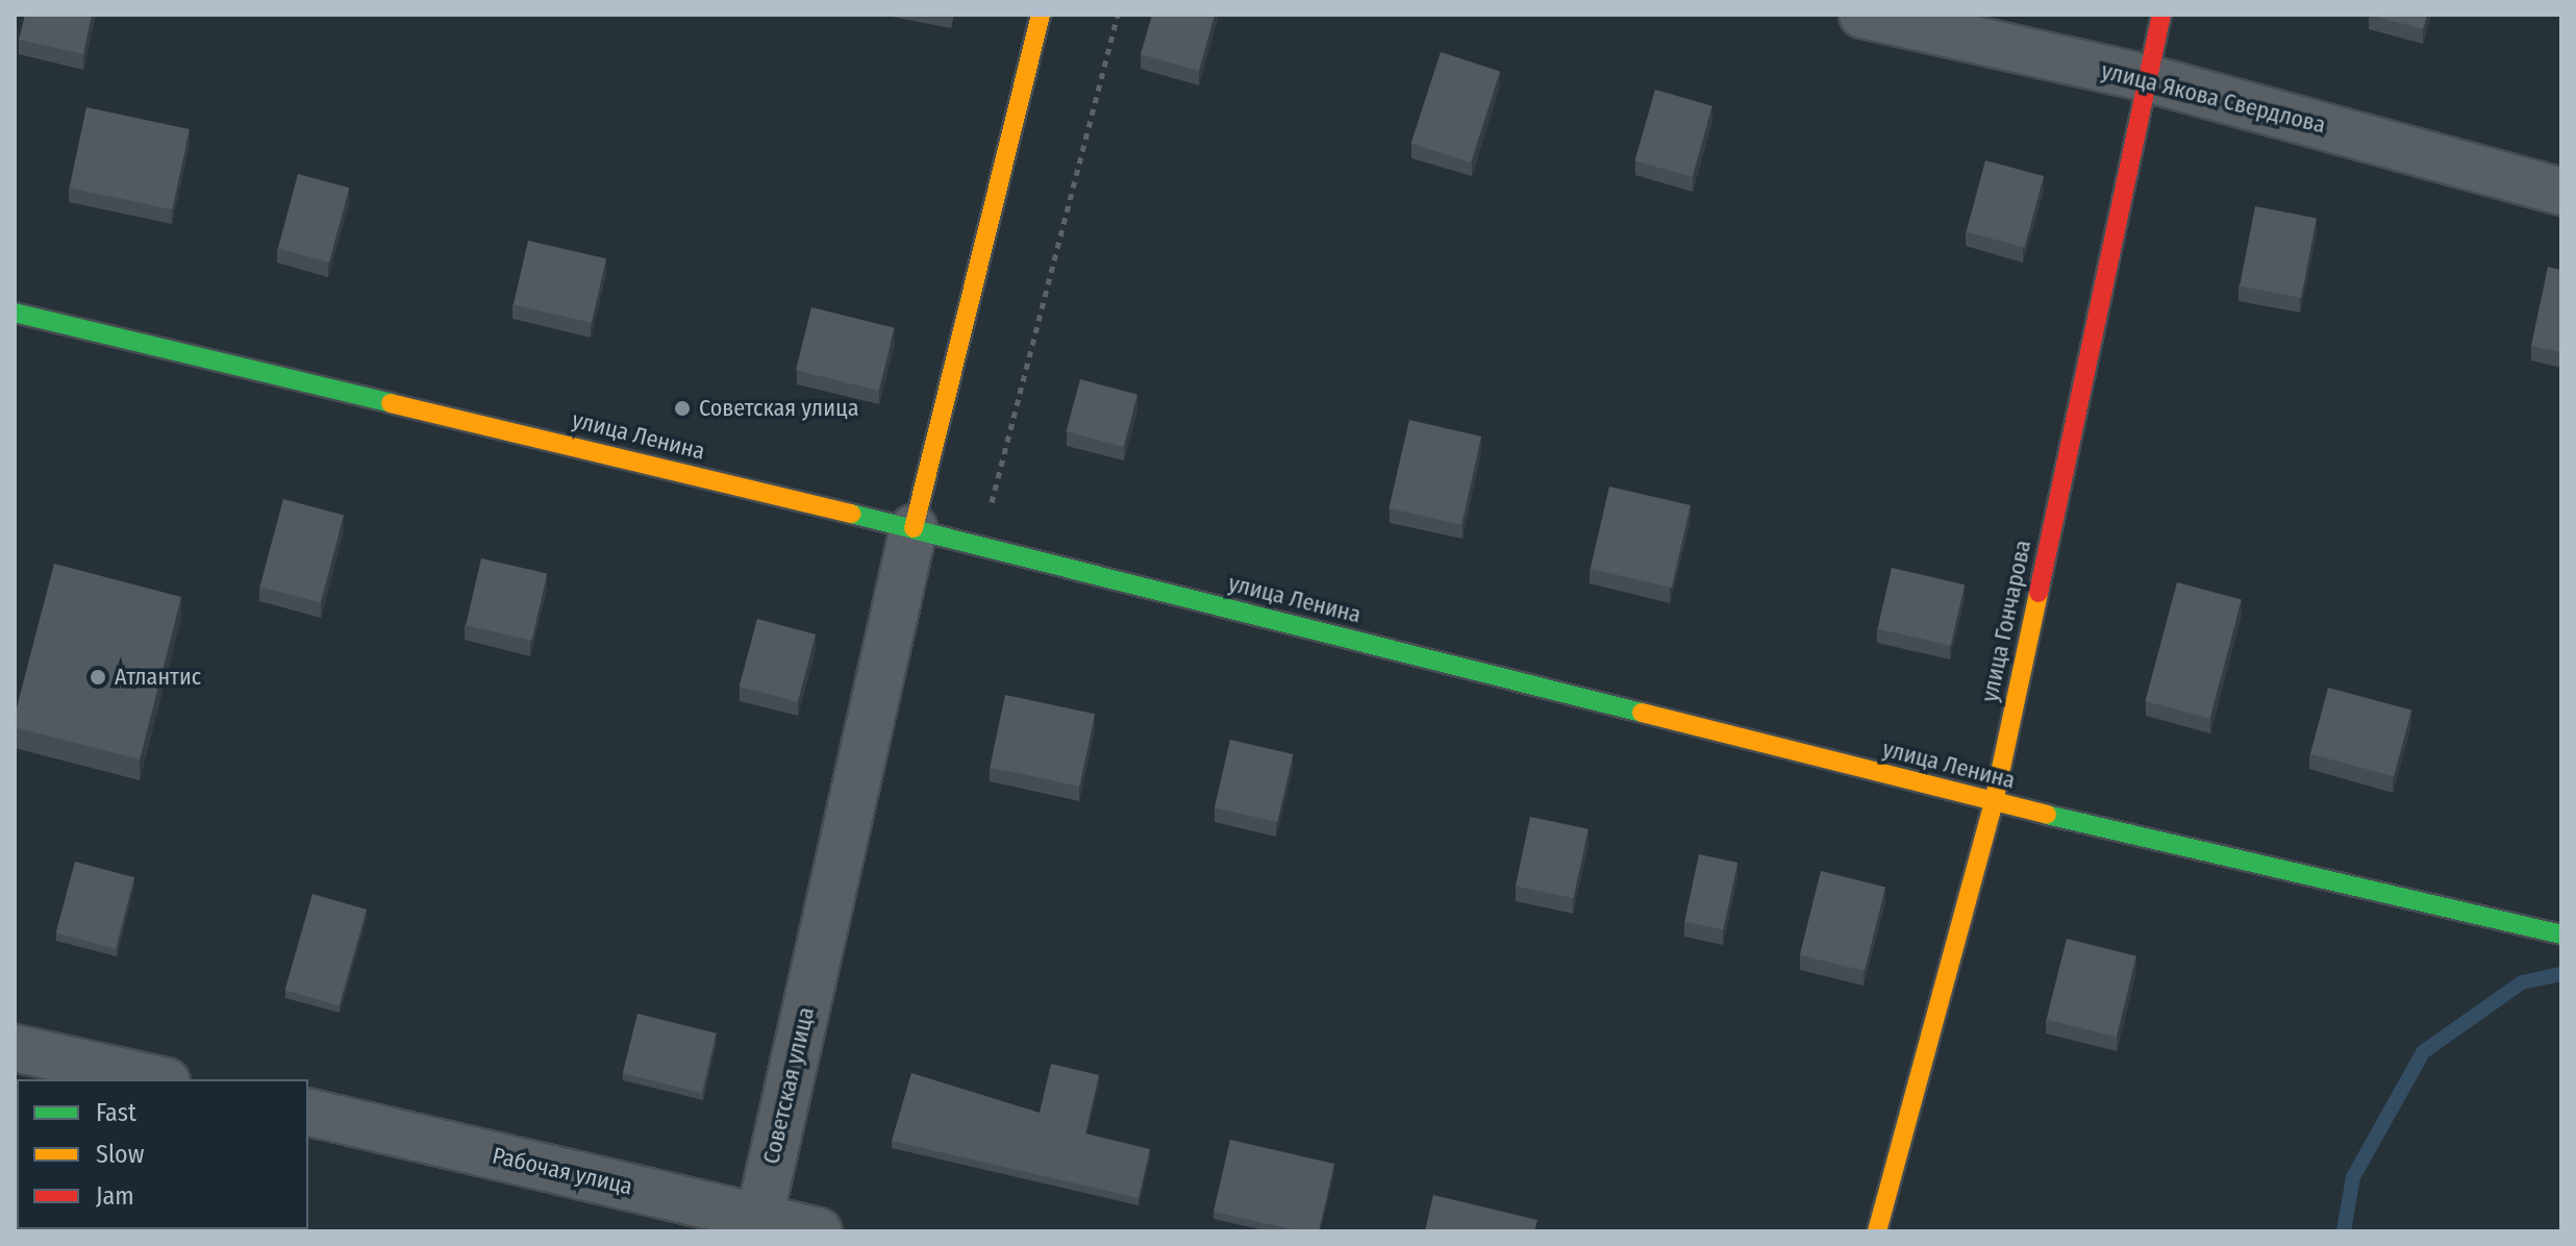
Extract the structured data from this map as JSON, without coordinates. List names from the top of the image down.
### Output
{
  "streets": {
    "main road": ["улица Ленина", "улица Гончарова", "Советская улица"],
    "street": ["улица Якова Свердлова", "Рабочая улица"]
  },
  "crossings": [
    ["улица Якова Свердлова", "улица Гончарова"],
    ["улица Ленина", "улица Гончарова"],
    ["улица Ленина", "Советская улица"],
    ["Советская улица", "Рабочая улица"]
  ],
  "places": ["Советская улица", "Атлантис"],
  "legend": ["Fast", "Slow", "Jam"]
}
